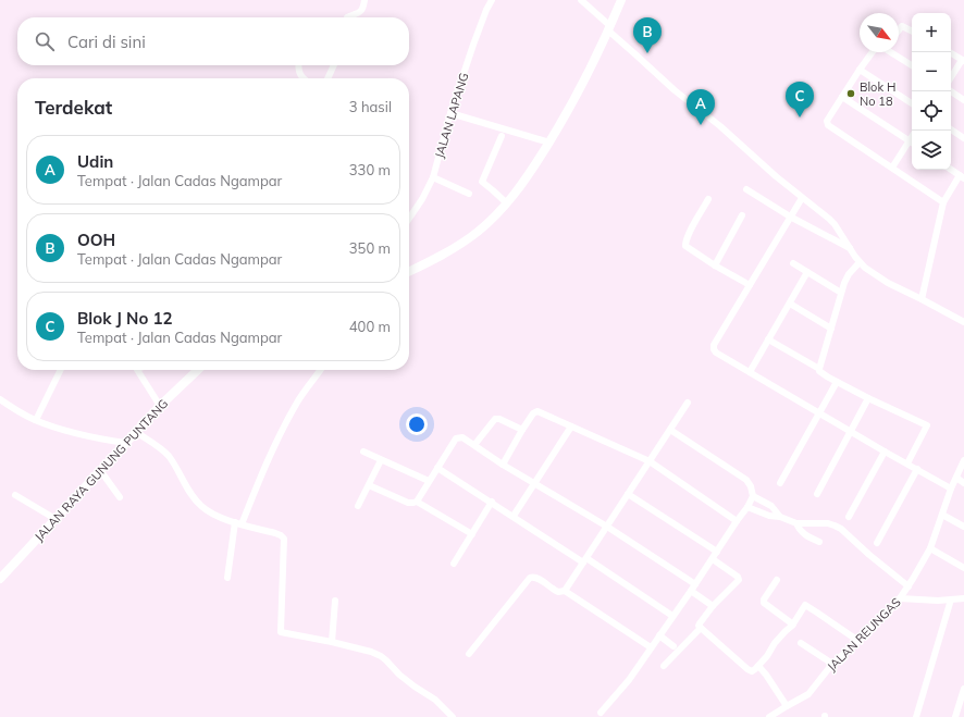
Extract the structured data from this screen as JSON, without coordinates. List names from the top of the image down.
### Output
{
  "streets": {
    "street": ["JALAN LAPANG", "JALAN RAYA GUNUNG PUNTANG", "JALAN REUNGAS"]
  },
  "places": ["Blok H No 18"],
  "north": "bottom right",
  "page": {
    "map_buttons": ["+", "−"],
    "pins": ["B", "C", "A"],
    "search": "Cari di sini",
    "heading": ["Terdekat", "3 hasil"],
    "list": [
      {
        "mark": "A",
        "name": "Udin",
        "note": "Tempat · Jalan Cadas Ngampar",
        "value": "330 m"
      },
      {
        "mark": "B",
        "name": "OOH",
        "note": "Tempat · Jalan Cadas Ngampar",
        "value": "350 m"
      },
      {
        "mark": "C",
        "name": "Blok J No 12",
        "note": "Tempat · Jalan Cadas Ngampar",
        "value": "400 m"
      }
    ]
  }
}
